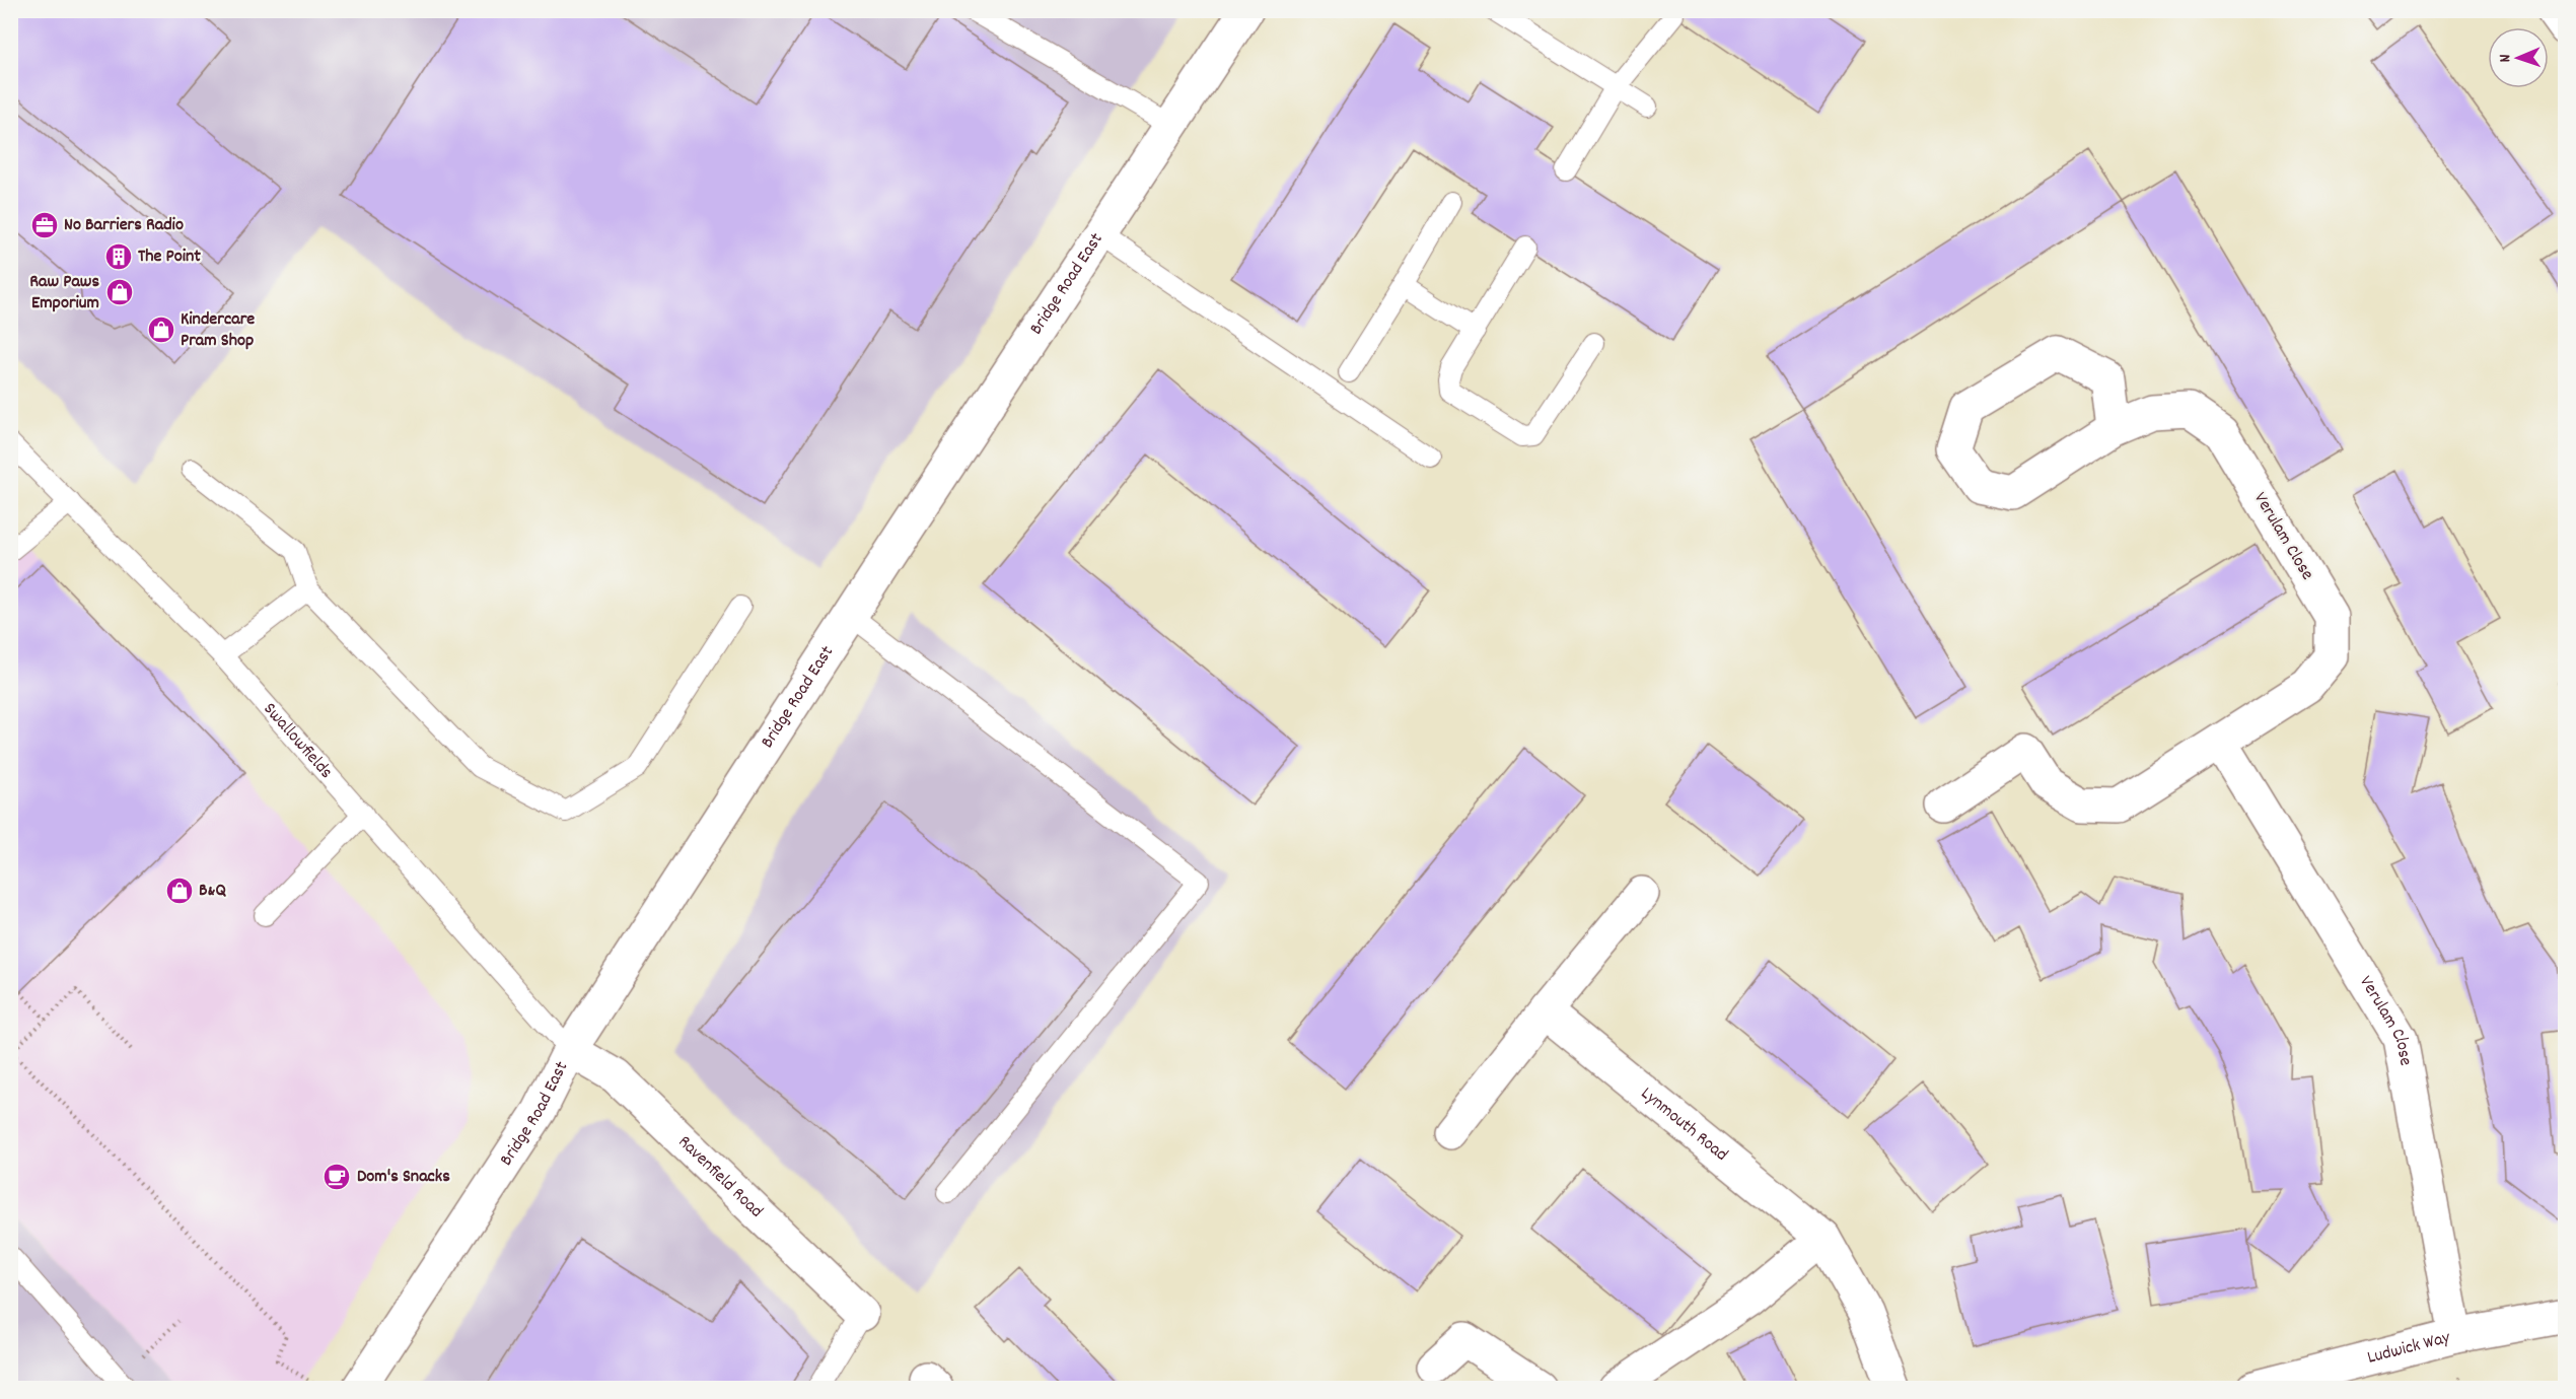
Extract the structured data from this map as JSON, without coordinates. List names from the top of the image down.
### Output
{
  "streets": {
    "street": [
      "Bridge Road East",
      "Verulam Close",
      "Lynmouth Road",
      "Ravenfield Road",
      "Ludwick Way"
    ],
    "lane": ["Swallowfields"]
  },
  "crossings": [
    ["Bridge Road East", "Swallowfields"],
    ["Bridge Road East", "Ravenfield Road"],
    ["Verulam Close", "Ludwick Way"],
    ["Swallowfields", "Ravenfield Road"]
  ],
  "places": {
    "office": ["No Barriers Radio"],
    "building": ["The Point"],
    "shop": ["Raw Paws Emporium", "Kindercare Pram Shop", "B&Q"],
    "cafe": ["Dom's Snacks"]
  },
  "north": "left"
}
